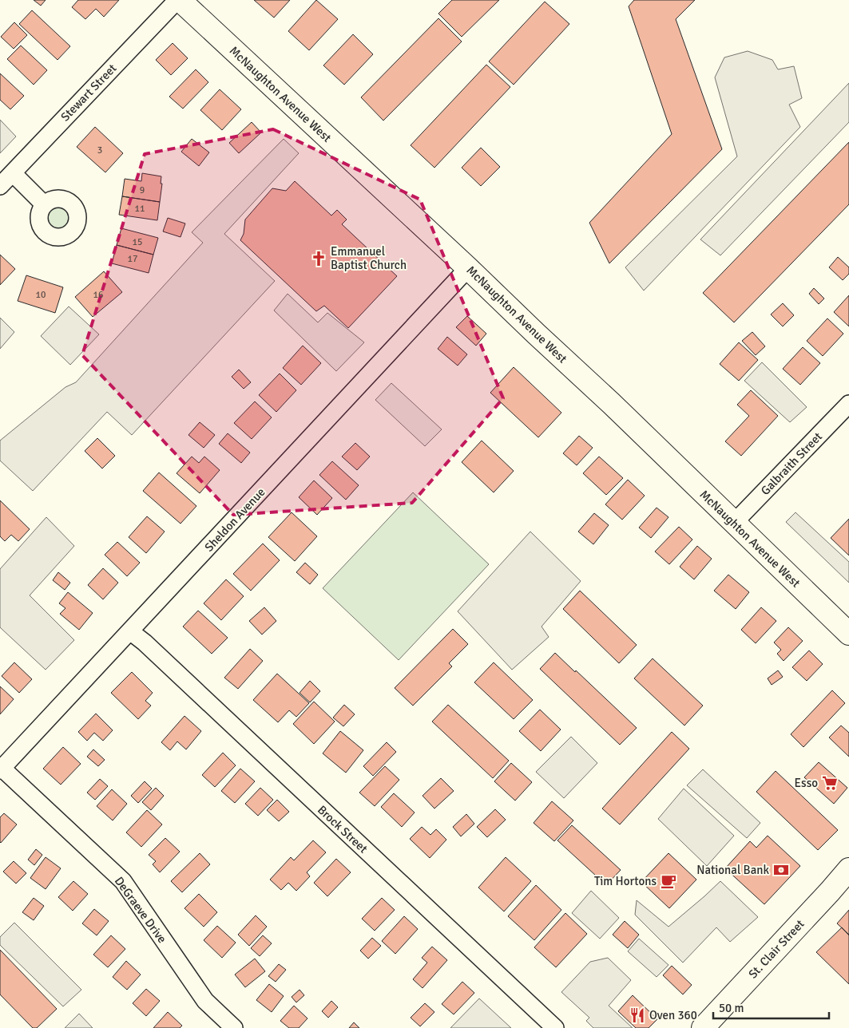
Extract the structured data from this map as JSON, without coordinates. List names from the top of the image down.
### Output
{
  "streets": {
    "main road": ["McNaughton Avenue West", "St. Clair Street"],
    "street": [
      "Stewart Street",
      "Galbraith Street",
      "Sheldon Avenue",
      "Brock Street",
      "DeGraeve Drive"
    ]
  },
  "crossings": [
    ["Stewart Street", "McNaughton Avenue West"],
    ["McNaughton Avenue West", "Galbraith Street"],
    ["McNaughton Avenue West", "Sheldon Avenue"],
    ["Sheldon Avenue", "Brock Street"],
    ["Sheldon Avenue", "DeGraeve Drive"]
  ],
  "places": {
    "church": ["Emmanuel Baptist Church"],
    "supermarket": ["Esso"],
    "bank": ["National Bank"],
    "cafe": ["Tim Hortons"],
    "restaurant": ["Oven 360"]
  },
  "house_numbers": [
    "3",
    "9",
    "11",
    "15",
    "17",
    "10",
    "16"
  ],
  "scale_bar": "50 m"
}
